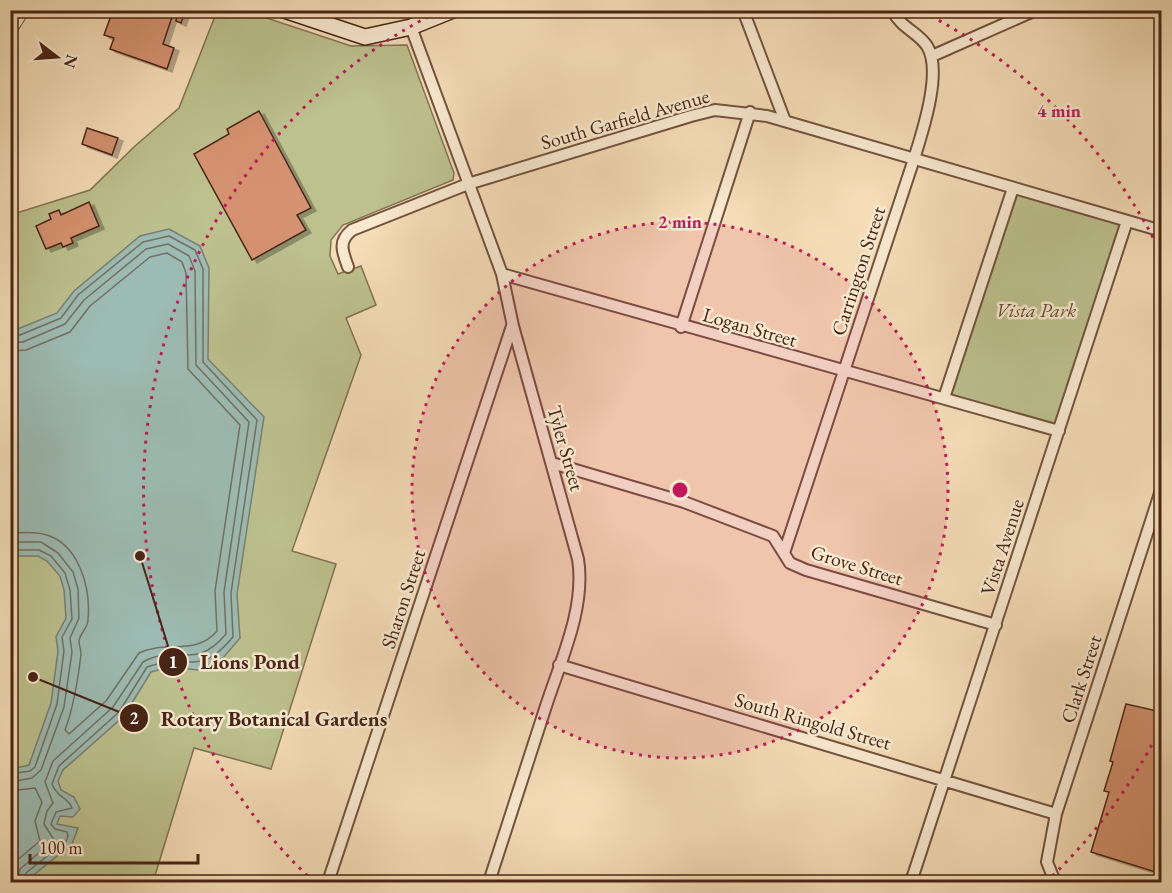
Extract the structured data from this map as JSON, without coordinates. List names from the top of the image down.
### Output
{
  "streets": {
    "street": [
      "South Garfield Avenue",
      "Carrington Street",
      "Logan Street",
      "Tyler Street",
      "Vista Avenue",
      "Grove Street",
      "Sharon Street",
      "Clark Street",
      "South Ringold Street"
    ]
  },
  "crossings": [
    ["South Garfield Avenue", "Carrington Street"],
    ["South Garfield Avenue", "Tyler Street"],
    ["South Garfield Avenue", "Vista Avenue"],
    ["Carrington Street", "Logan Street"],
    ["Carrington Street", "Grove Street"],
    ["Logan Street", "Tyler Street"],
    ["Logan Street", "Vista Avenue"],
    ["Tyler Street", "Grove Street"],
    ["Tyler Street", "Sharon Street"],
    ["Tyler Street", "South Ringold Street"],
    ["Vista Avenue", "Grove Street"],
    ["Vista Avenue", "South Ringold Street"],
    ["Clark Street", "South Ringold Street"]
  ],
  "parks": ["Vista Park"],
  "places": ["Lions Pond", "Rotary Botanical Gardens"],
  "scale_bar": "100 m",
  "north": "right",
  "rings": ["4 min", "2 min"]
}
